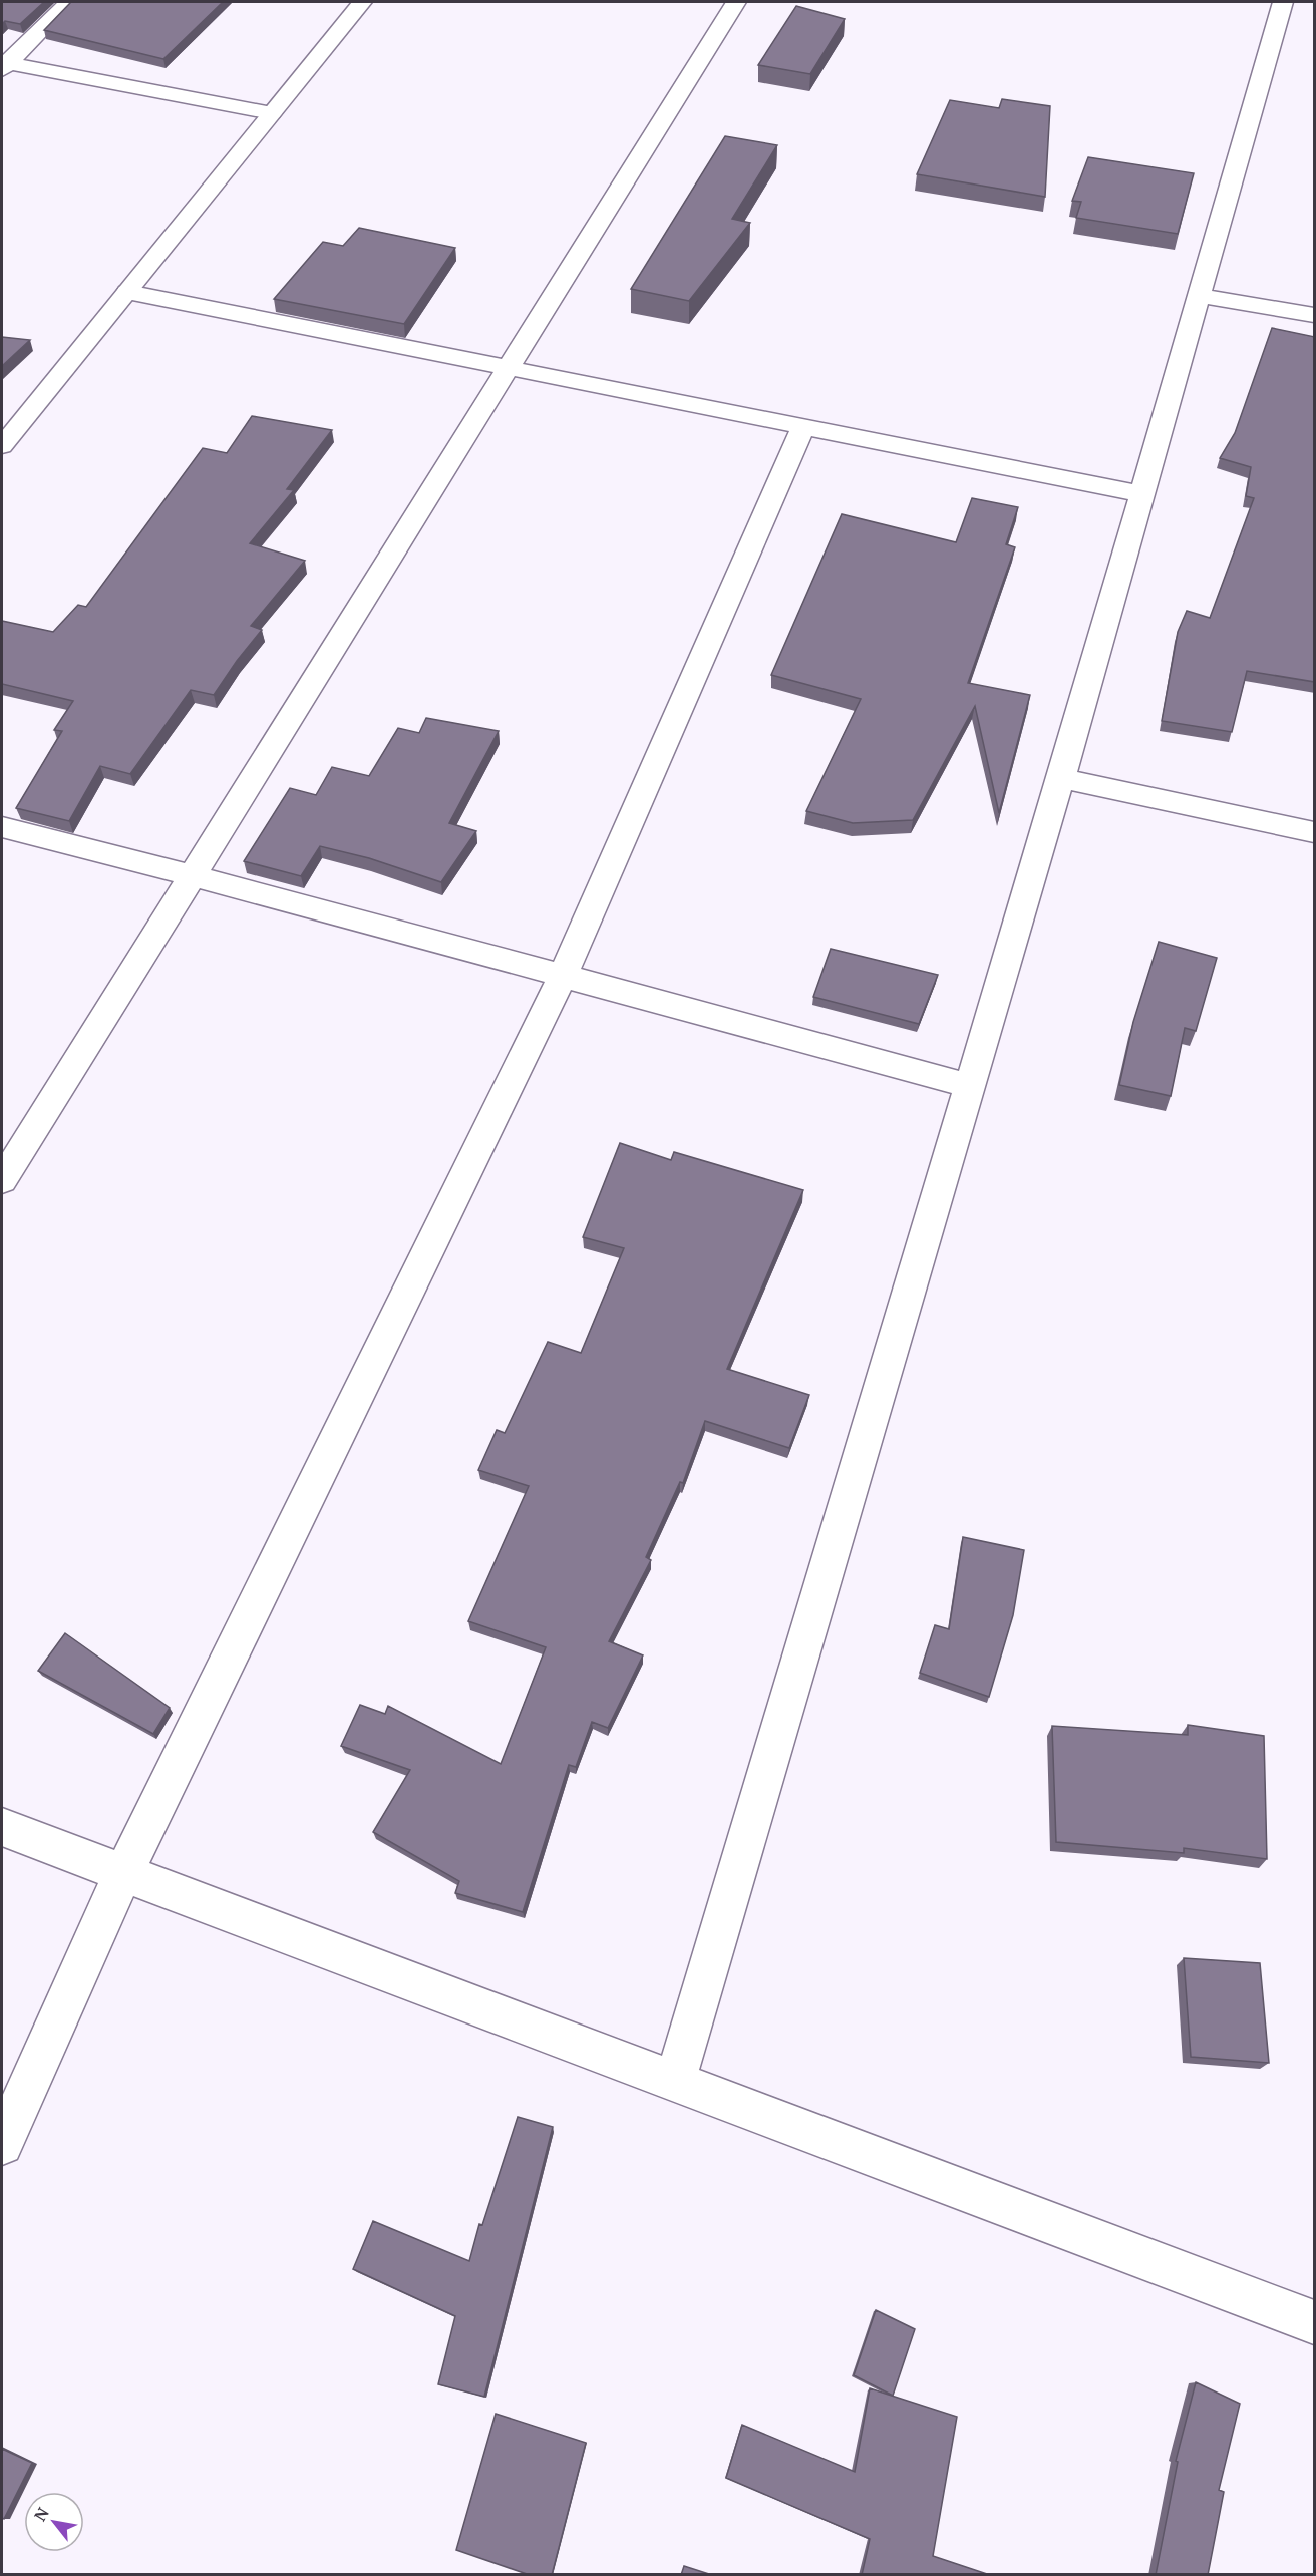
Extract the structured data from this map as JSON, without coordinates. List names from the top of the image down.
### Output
{
  "north": "top left"
}
